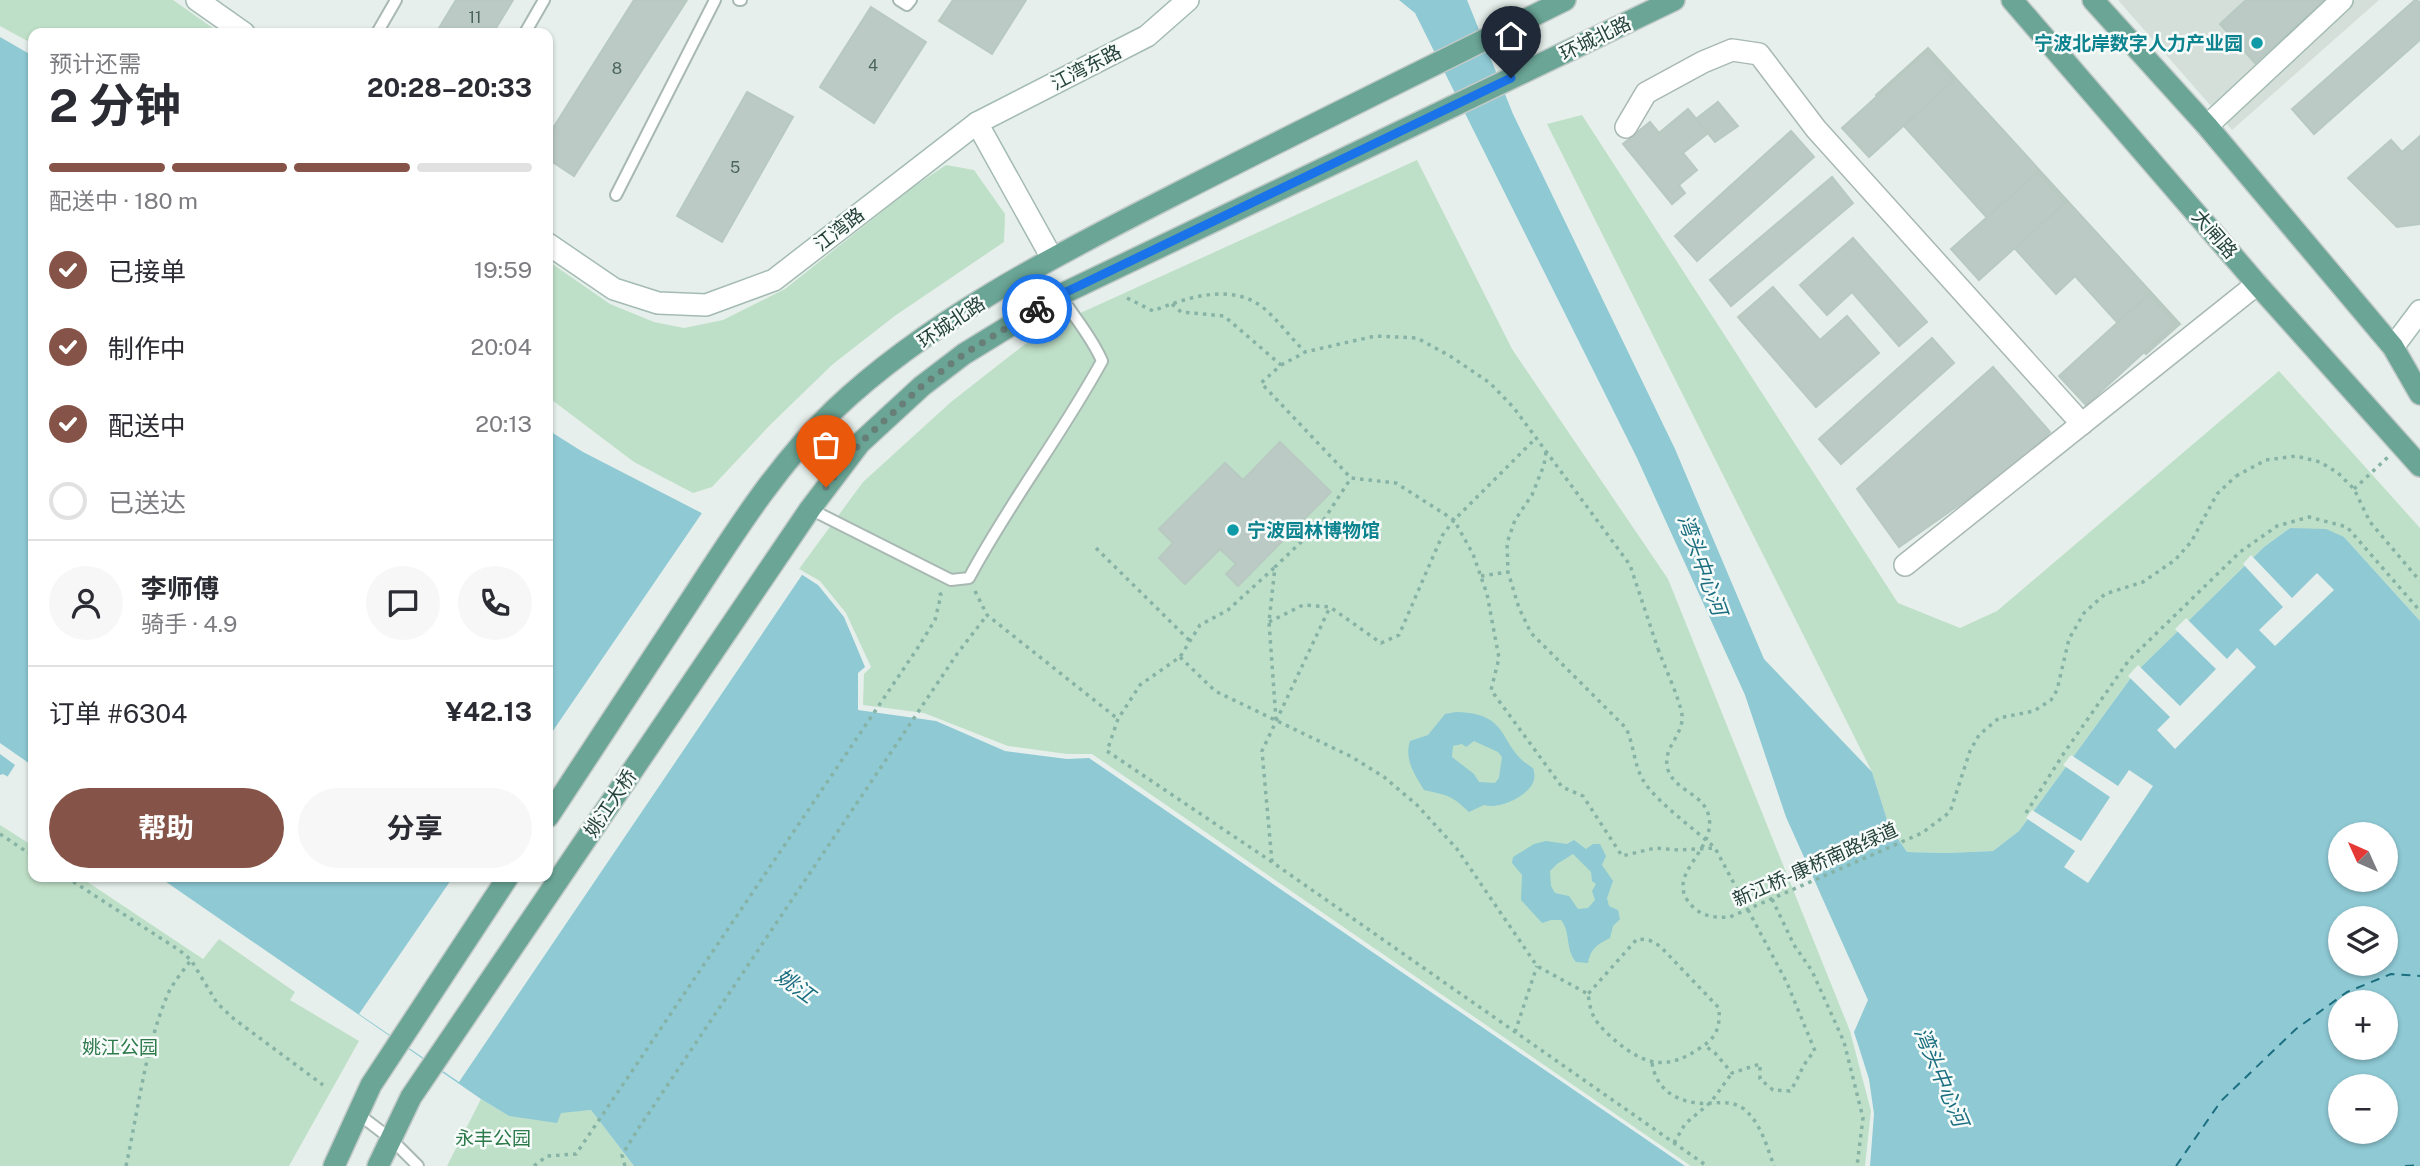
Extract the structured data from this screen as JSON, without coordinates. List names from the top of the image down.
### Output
{
  "streets": {
    "main road": ["环城北路", "大闸路", "姚江大桥"],
    "street": ["江湾东路", "江湾路"],
    "path": ["新江桥-康桥南路绿道"]
  },
  "crossings": [
    ["环城北路", "姚江大桥"],
    ["江湾东路", "江湾路"]
  ],
  "water": ["湾头中心河", "姚江"],
  "parks": ["姚江公园", "永丰公园"],
  "places": ["宁波北岸数字人力产业园", "宁波园林博物馆"],
  "house_numbers": [
    "11",
    "4",
    "8",
    "5"
  ],
  "north": "top left",
  "page": {
    "heading": ["2 分钟", "预计还需", "20:28–20:33"],
    "panel": [
      "李师傅",
      "骑手 · 4.9",
      "订单 #6304",
      "¥42.13"
    ],
    "bar": "配送中 · 180 m",
    "list": [
      ["已接单", "19:59"],
      ["制作中", "20:04"],
      ["配送中", "20:13"],
      "已送达"
    ],
    "buttons": ["帮助", "分享"],
    "map_buttons": ["+", "−"]
  }
}
